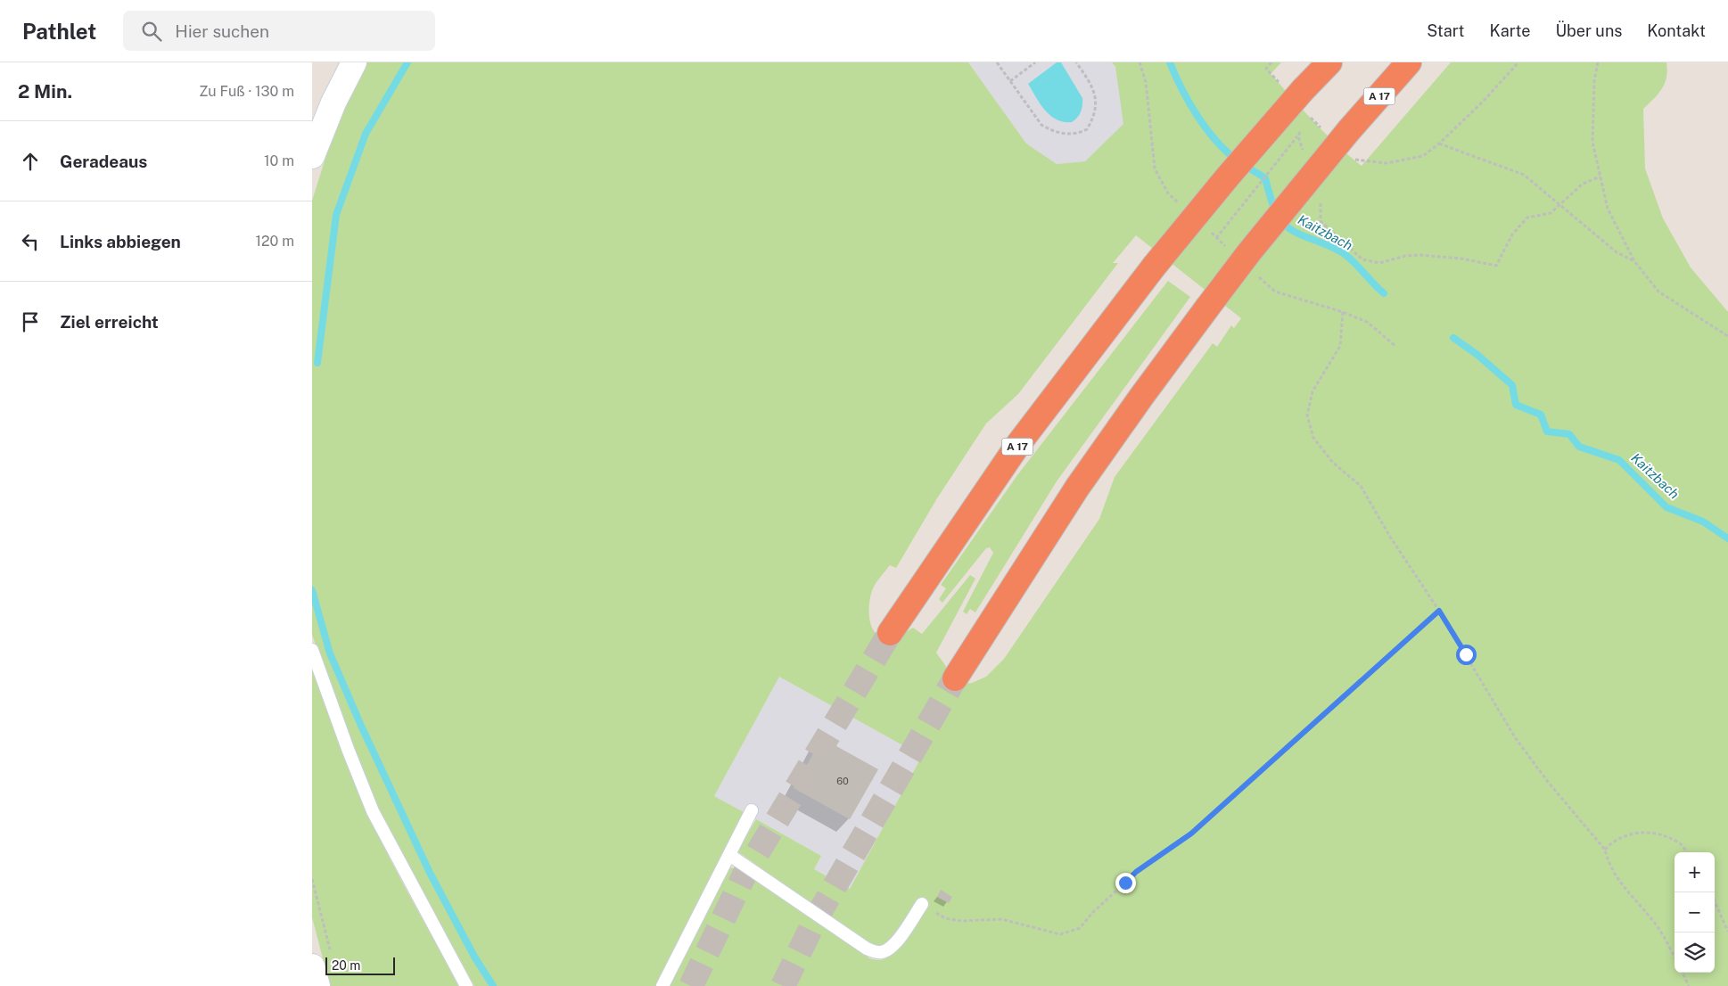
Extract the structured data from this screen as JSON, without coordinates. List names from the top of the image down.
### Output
{
  "streets": {
    "highway": ["A 17"]
  },
  "water": ["Kaitzbach"],
  "house_numbers": ["60"],
  "scale_bar": "20 m",
  "page": {
    "header": "Pathlet",
    "search": "Hier suchen",
    "nav": [
      "Start",
      "Karte",
      "Über uns",
      "Kontakt"
    ],
    "heading": ["2 Min.", "Zu Fuß · 130 m"],
    "list": [
      ["Geradeaus", "10 m"],
      ["Links abbiegen", "120 m"],
      "Ziel erreicht"
    ],
    "map_buttons": ["+", "−"],
    "scale": "20 m"
  }
}
